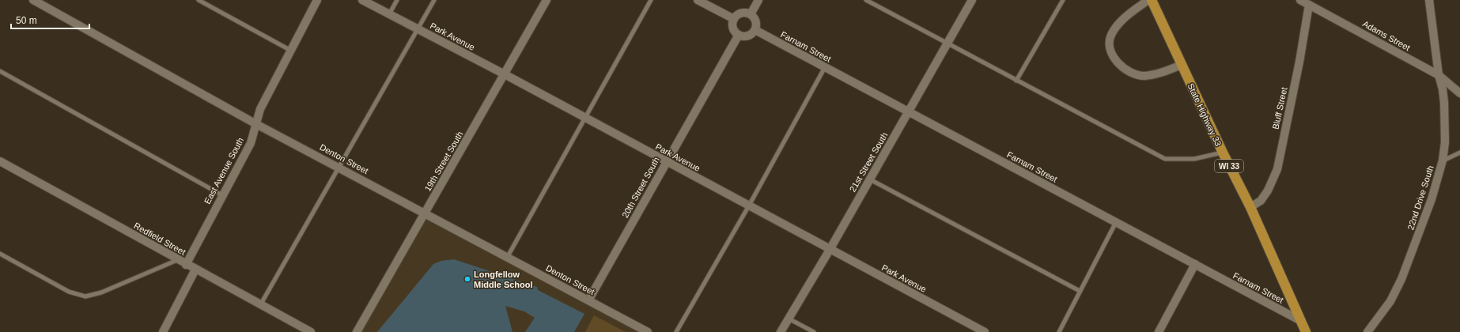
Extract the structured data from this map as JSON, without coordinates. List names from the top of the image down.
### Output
{
  "streets": {
    "main road": ["State Highway 33", "WI 33"],
    "street": [
      "Adams Street",
      "Park Avenue",
      "Farnam Street",
      "Bluff Street",
      "Denton Street",
      "19th Street South",
      "21st Street South",
      "East Avenue South",
      "20th Street South",
      "22nd Drive South",
      "Redfield Street"
    ]
  },
  "crossings": [
    ["Adams Street", "Bluff Street"],
    ["Adams Street", "22nd Drive South"],
    ["Park Avenue", "19th Street South"],
    ["Park Avenue", "21st Street South"],
    ["Park Avenue", "20th Street South"],
    ["Farnam Street", "State Highway 33"],
    ["Farnam Street", "21st Street South"],
    ["Farnam Street", "20th Street South"],
    ["Bluff Street", "State Highway 33"],
    ["Denton Street", "19th Street South"],
    ["Denton Street", "East Avenue South"],
    ["Denton Street", "20th Street South"],
    ["East Avenue South", "Redfield Street"]
  ],
  "places": ["Longfellow Middle School"],
  "scale_bar": "50 m"
}
